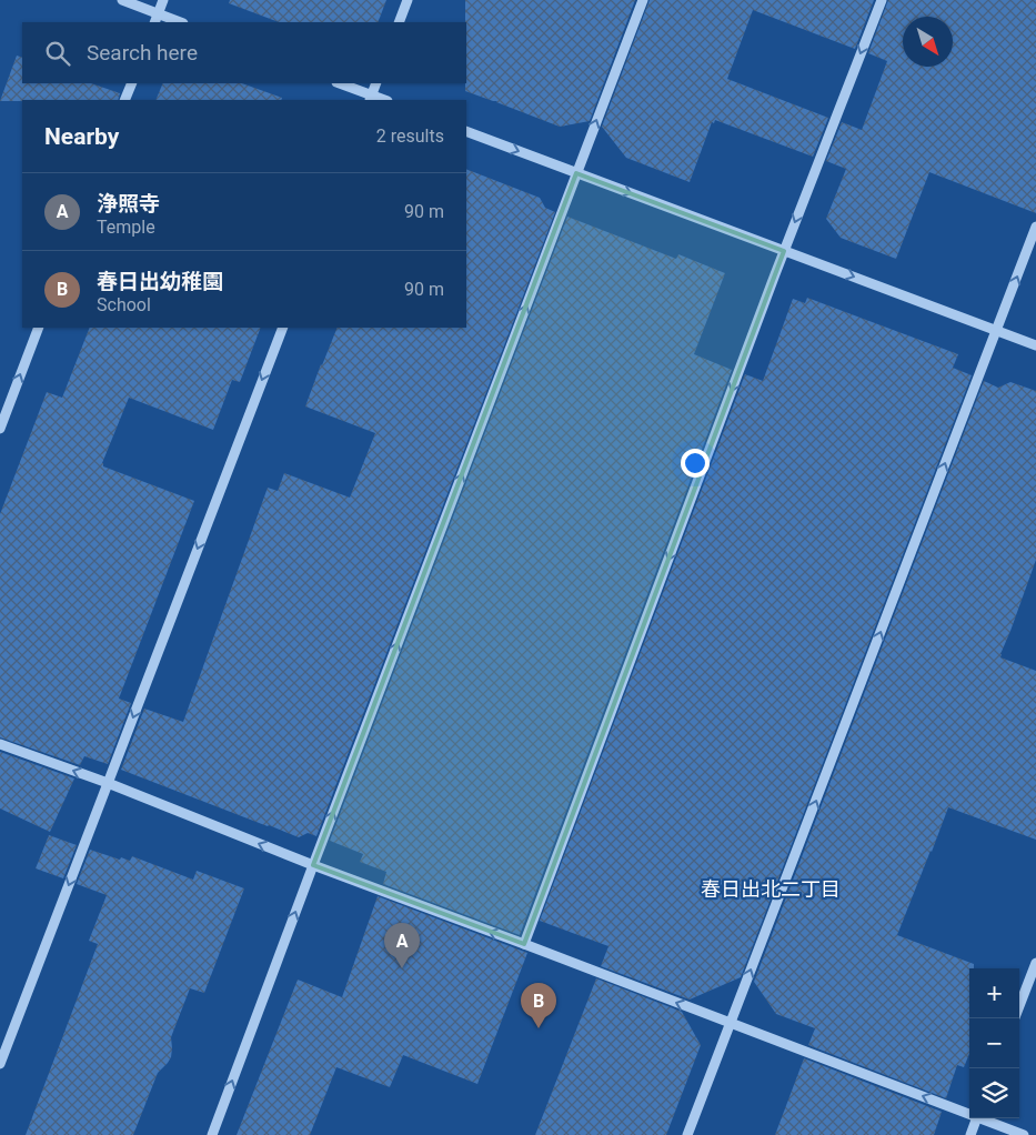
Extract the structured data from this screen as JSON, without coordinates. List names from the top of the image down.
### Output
{
  "districts": ["春日出北二丁目"],
  "north": "bottom right",
  "page": {
    "search": "Search here",
    "heading": ["Nearby", "2 results"],
    "list": [
      {
        "mark": "A",
        "name": "浄照寺",
        "note": "Temple",
        "value": "90 m"
      },
      {
        "mark": "B",
        "name": "春日出幼稚園",
        "note": "School",
        "value": "90 m"
      }
    ],
    "pins": ["A", "B"],
    "map_buttons": ["+", "−"]
  }
}
